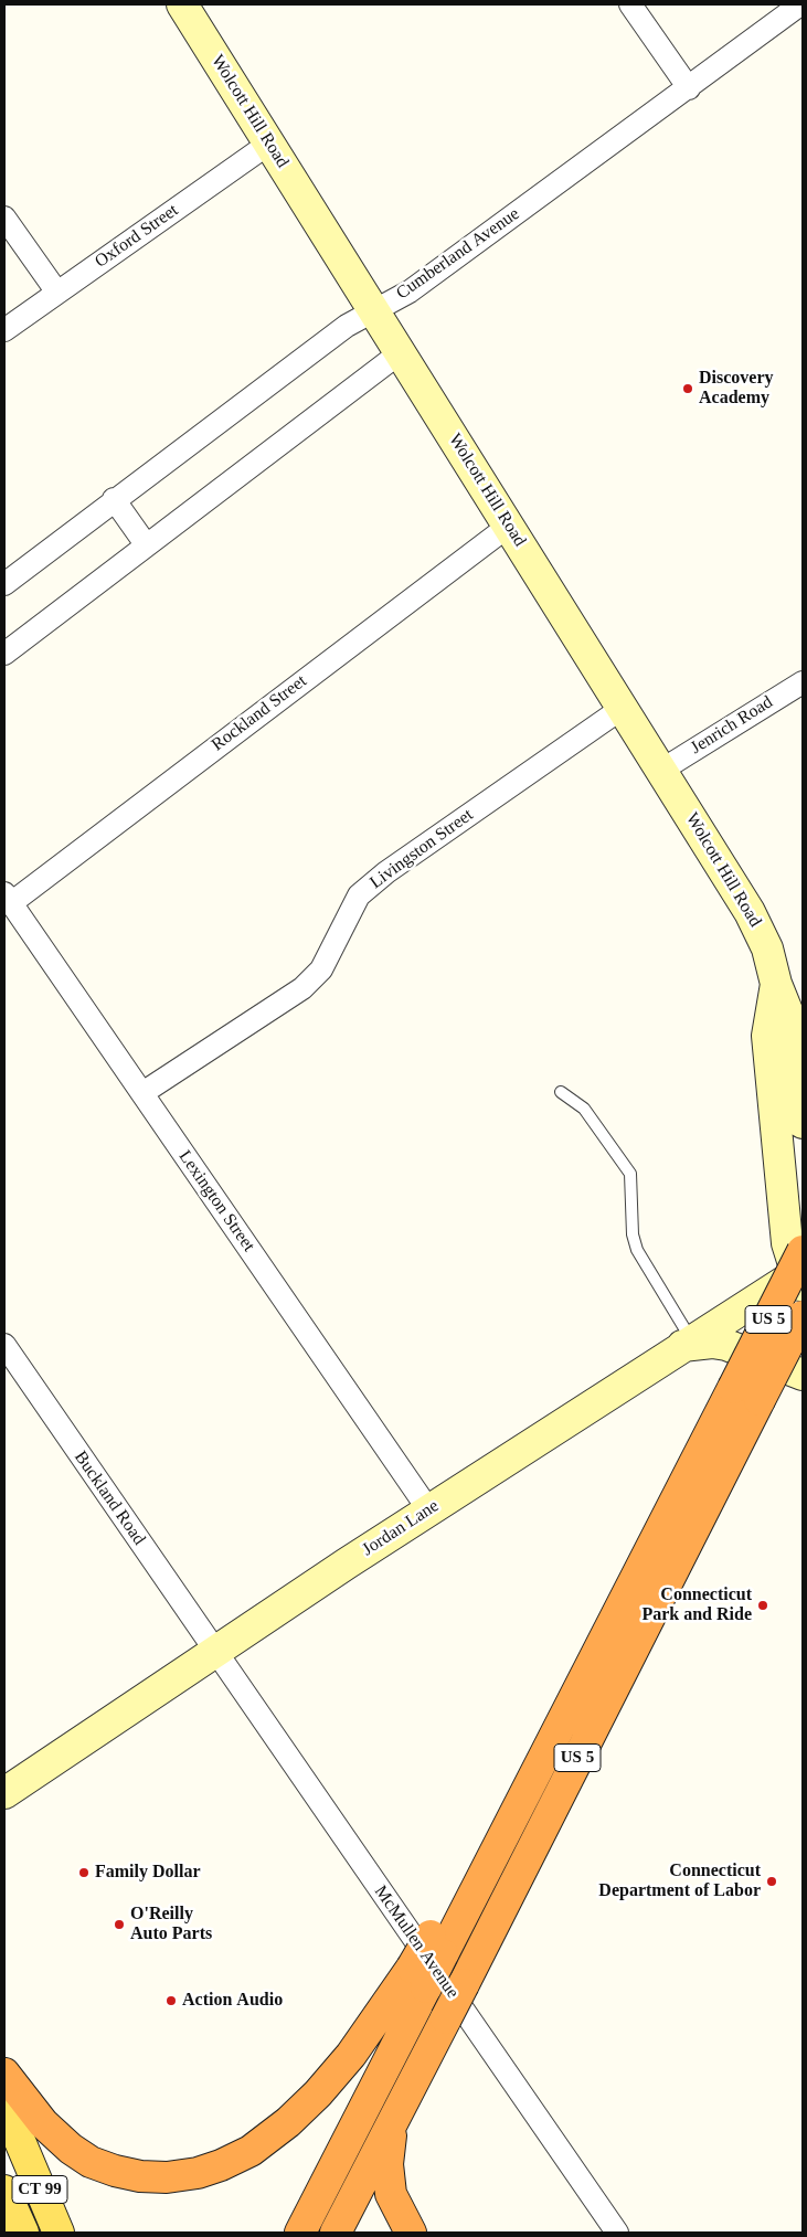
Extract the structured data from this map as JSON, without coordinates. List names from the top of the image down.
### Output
{
  "streets": {
    "highway": ["US 5"],
    "main road": ["CT 99"],
    "street": [
      "Wolcott Hill Road",
      "Oxford Street",
      "Cumberland Avenue",
      "Rockland Street",
      "Jenrich Road",
      "Livingston Street",
      "Lexington Street",
      "Buckland Road",
      "Jordan Lane",
      "McMullen Avenue"
    ]
  },
  "crossings": [
    ["Wolcott Hill Road", "Oxford Street"],
    ["Wolcott Hill Road", "Cumberland Avenue"],
    ["Wolcott Hill Road", "Rockland Street"],
    ["Wolcott Hill Road", "Jenrich Road"],
    ["Wolcott Hill Road", "Livingston Street"],
    ["Wolcott Hill Road", "US 5"],
    ["Wolcott Hill Road", "Jordan Lane"],
    ["Rockland Street", "Lexington Street"],
    ["Livingston Street", "Lexington Street"],
    ["Lexington Street", "Jordan Lane"],
    ["US 5", "Jordan Lane"],
    ["Buckland Road", "Jordan Lane"],
    ["Buckland Road", "McMullen Avenue"],
    ["Jordan Lane", "McMullen Avenue"]
  ],
  "places": [
    "Discovery Academy",
    "Connecticut Park and Ride",
    "Family Dollar",
    "Connecticut Department of Labor",
    "O'Reilly Auto Parts",
    "Action Audio"
  ]
}
